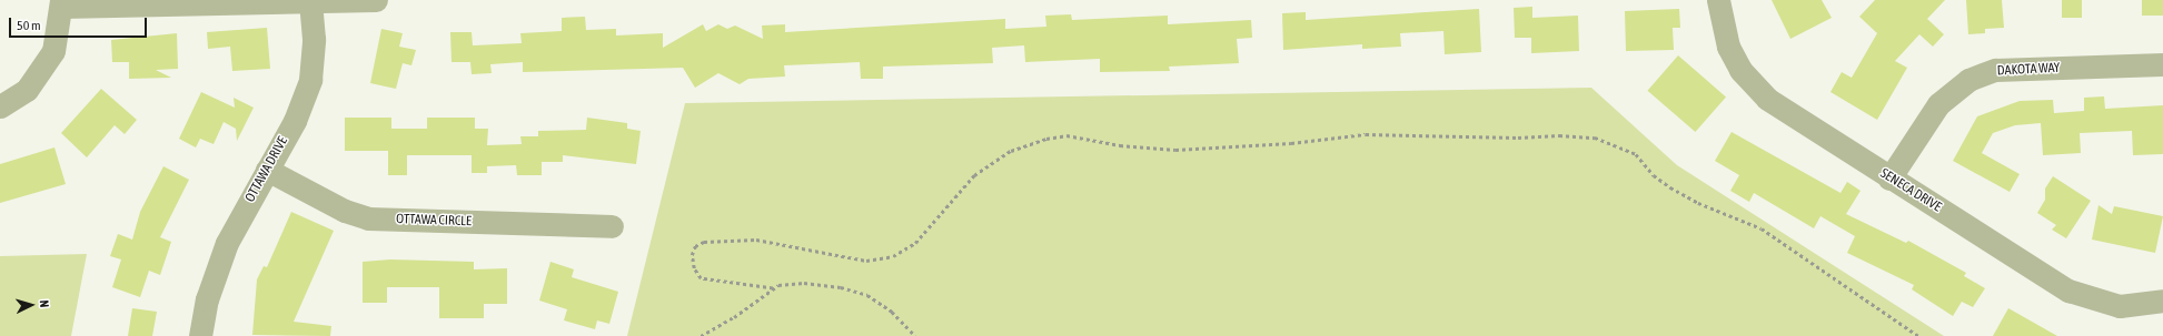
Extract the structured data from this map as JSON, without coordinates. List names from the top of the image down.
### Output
{
  "streets": {
    "street": [
      "DAKOTA WAY",
      "OTTAWA DRIVE",
      "SENECA DRIVE",
      "OTTAWA CIRCLE"
    ]
  },
  "crossings": [
    ["DAKOTA WAY", "SENECA DRIVE"],
    ["OTTAWA DRIVE", "OTTAWA CIRCLE"]
  ],
  "scale_bar": "50 m",
  "north": "right"
}
